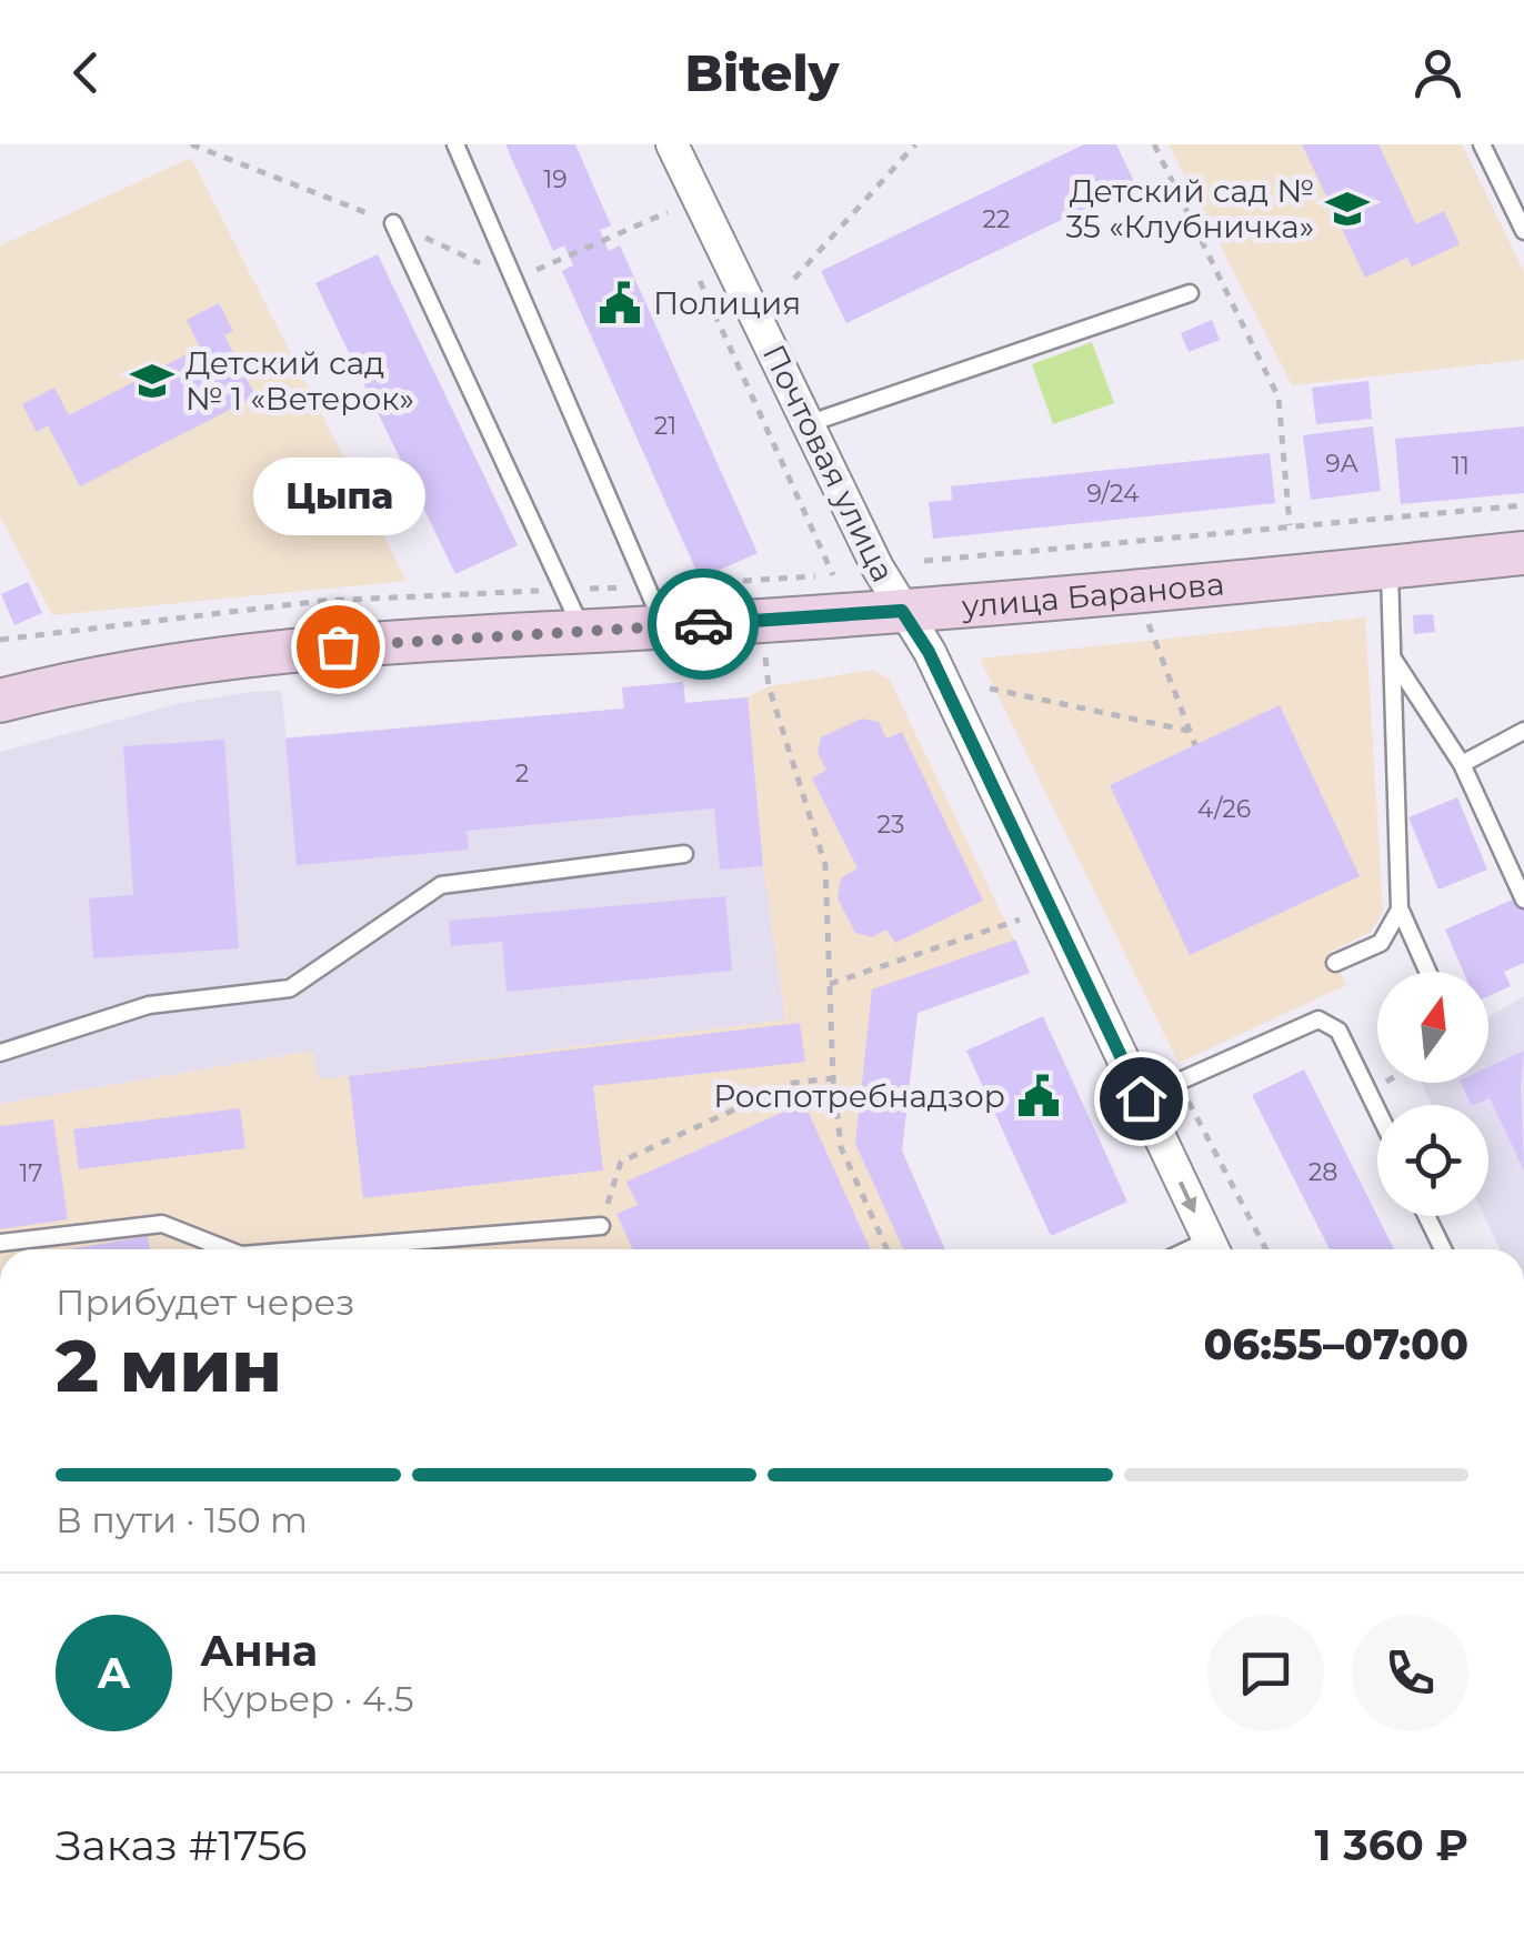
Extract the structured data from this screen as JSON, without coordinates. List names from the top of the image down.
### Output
{
  "streets": {
    "street": ["Почтовая улица", "улица Баранова"]
  },
  "crossings": [
    ["Почтовая улица", "улица Баранова"]
  ],
  "places": {
    "school or university": ["Детский сад № 35 «Клубничка»", "Детский сад № 1 «Ветерок»"],
    "public building": ["Полиция", "Роспотребнадзор"],
    "other": ["Цыпа"]
  },
  "house_numbers": [
    "19",
    "22",
    "21",
    "9А",
    "11",
    "9/24",
    "2",
    "4/26",
    "23",
    "28",
    "17"
  ],
  "north": "top",
  "page": {
    "header": "Bitely",
    "bubble": "Цыпа",
    "heading": ["2 мин", "Прибудет через", "06:55–07:00"],
    "panel": [
      "Анна",
      "Курьер · 4.5",
      "Заказ #1756",
      "1 360 ₽"
    ],
    "bar": "В пути · 150 m",
    "round": "А"
  }
}
